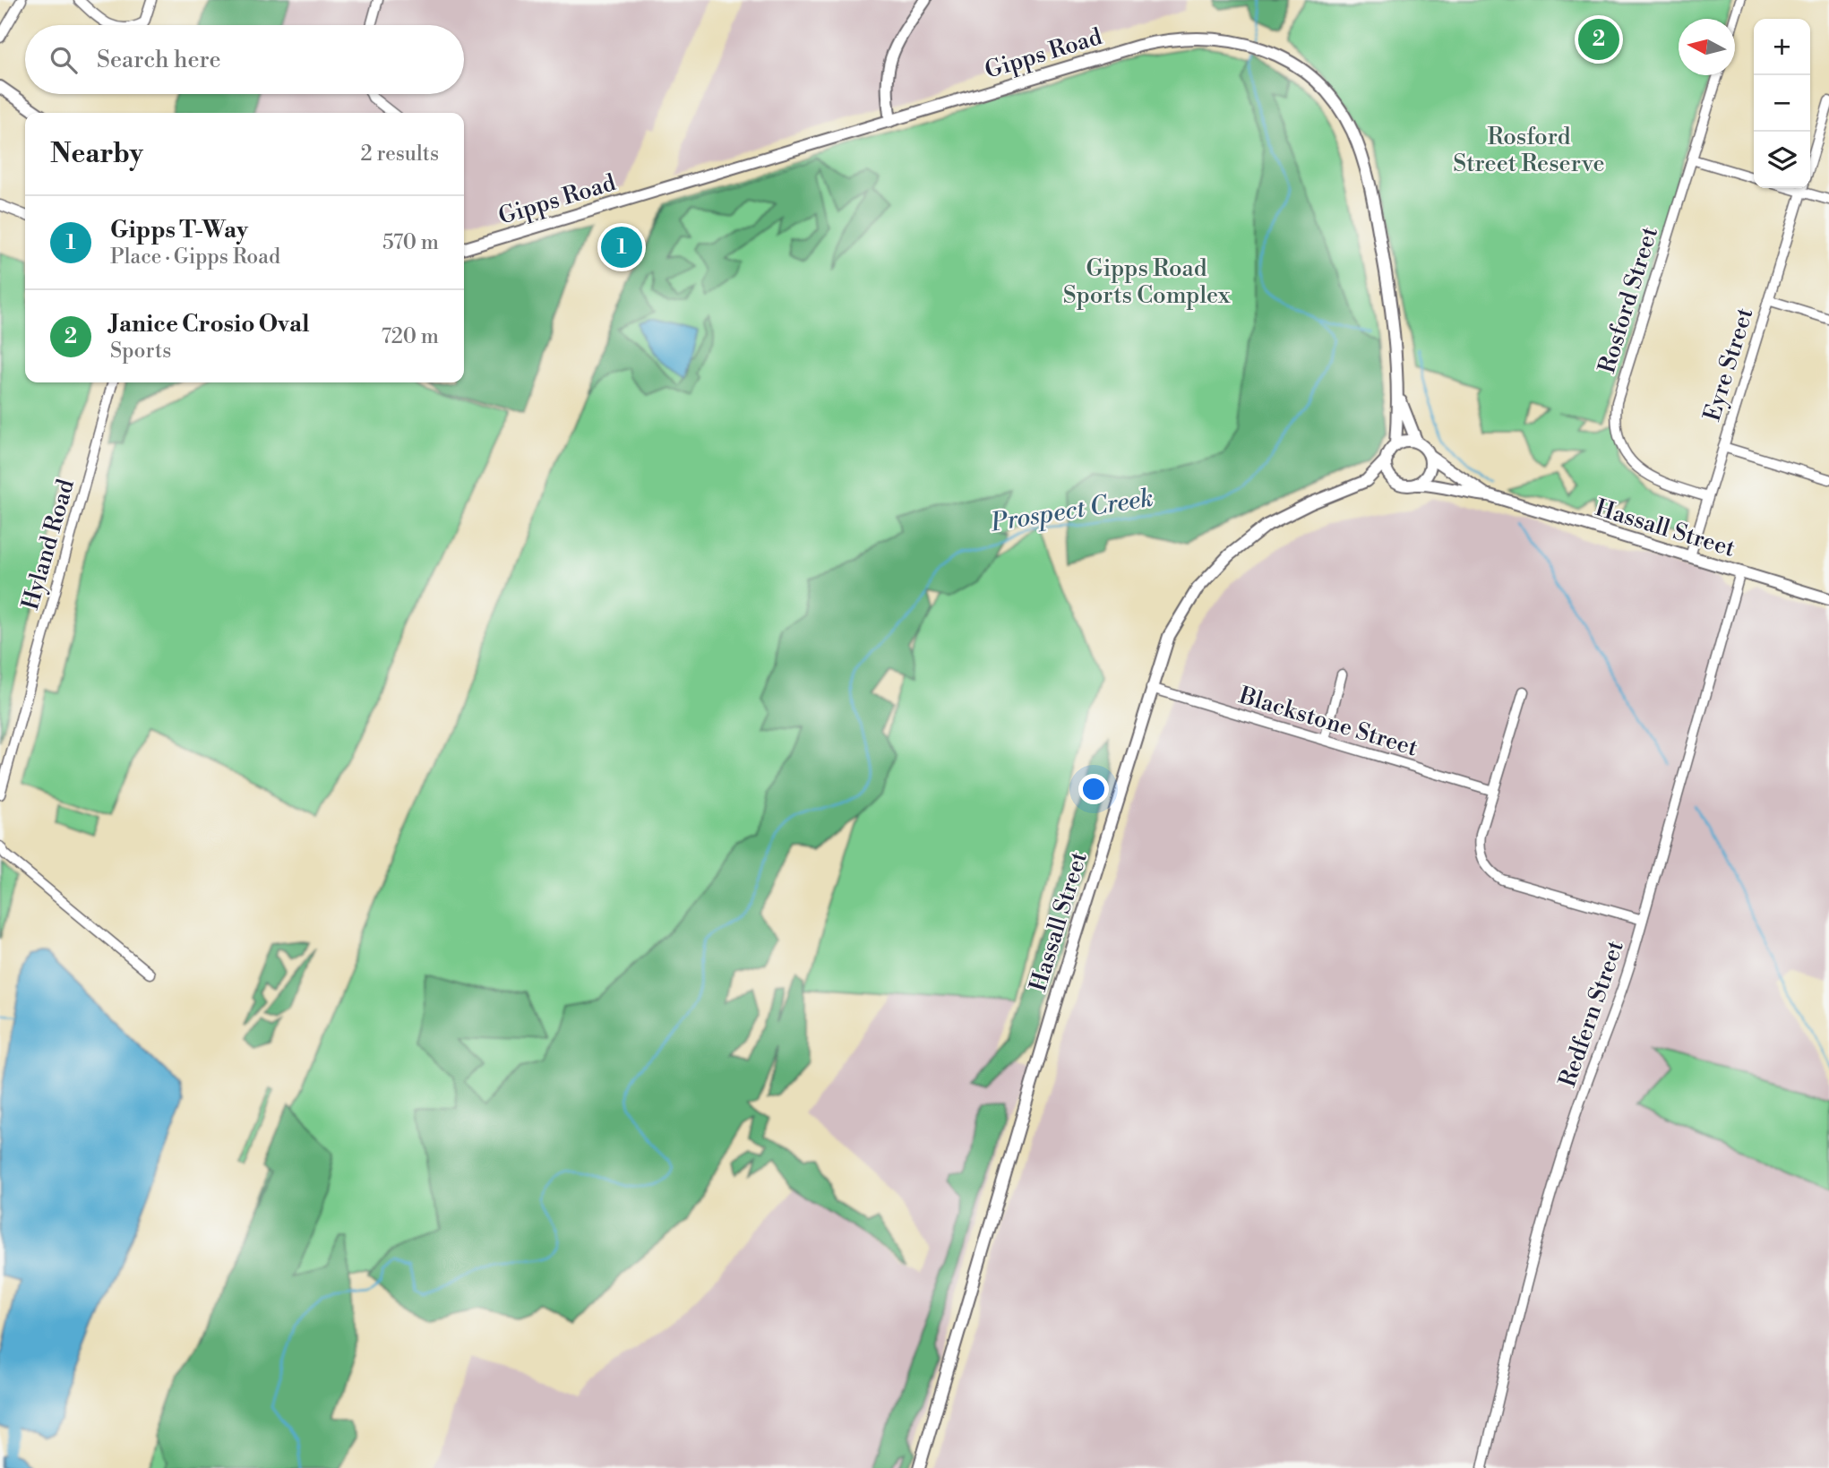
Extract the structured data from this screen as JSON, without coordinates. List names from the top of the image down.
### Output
{
  "streets": {
    "main road": ["Gipps Road", "Hassall Street"],
    "street": [
      "Rosford Street",
      "Eyre Street",
      "Hyland Road",
      "Blackstone Street",
      "Redfern Street"
    ]
  },
  "crossings": [
    ["Gipps Road", "Hassall Street"],
    ["Rosford Street", "Eyre Street"],
    ["Eyre Street", "Hassall Street"],
    ["Hassall Street", "Blackstone Street"],
    ["Hassall Street", "Redfern Street"]
  ],
  "water": ["Prospect Creek"],
  "parks": ["Rosford Street Reserve", "Gipps Road Sports Complex"],
  "north": "left",
  "page": {
    "pins": ["2", "1"],
    "map_buttons": ["+", "−"],
    "search": "Search here",
    "heading": ["Nearby", "2 results"],
    "list": [
      {
        "mark": "1",
        "name": "Gipps T-Way",
        "note": "Place · Gipps Road",
        "value": "570 m"
      },
      {
        "mark": "2",
        "name": "Janice Crosio Oval",
        "note": "Sports",
        "value": "720 m"
      }
    ]
  }
}
